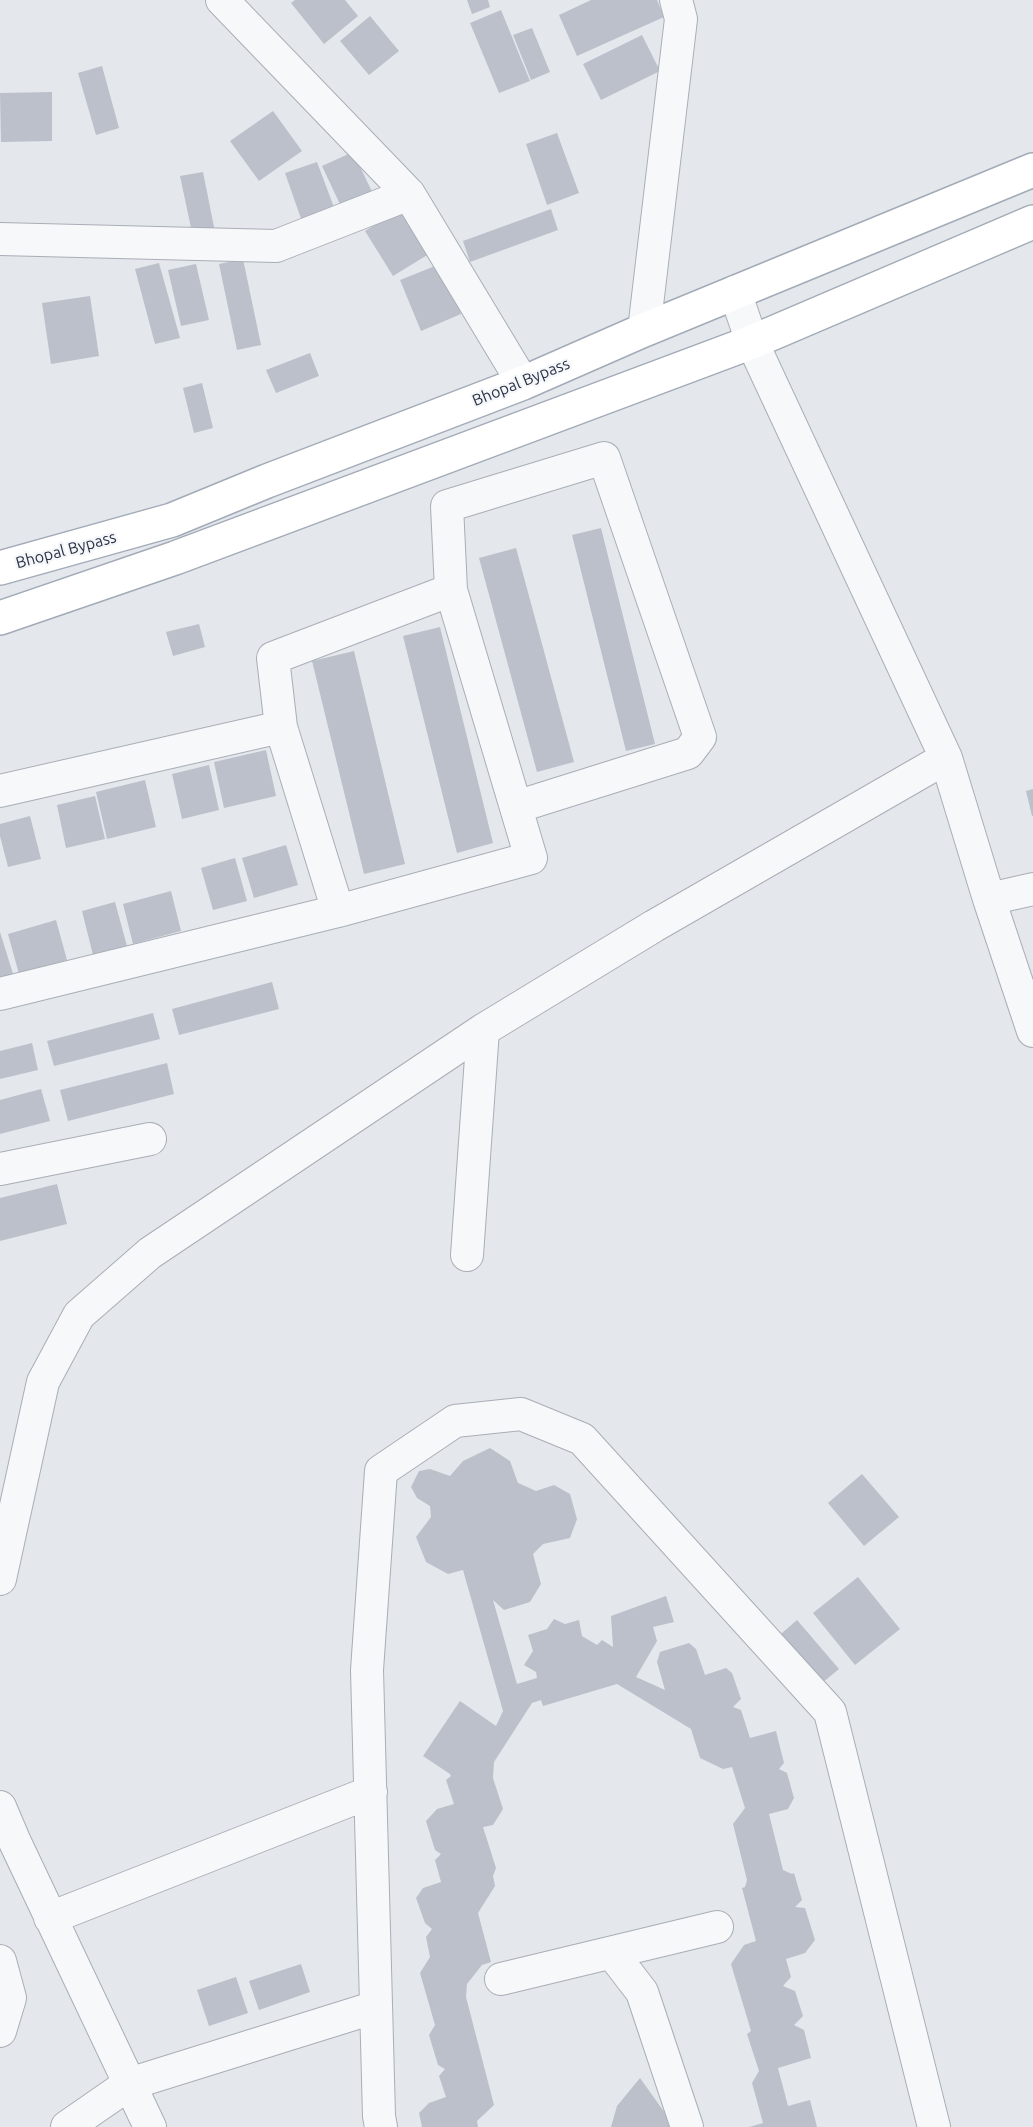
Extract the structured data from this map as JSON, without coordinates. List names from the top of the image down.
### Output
{
  "streets": {
    "main road": ["Bhopal Bypass"]
  }
}
